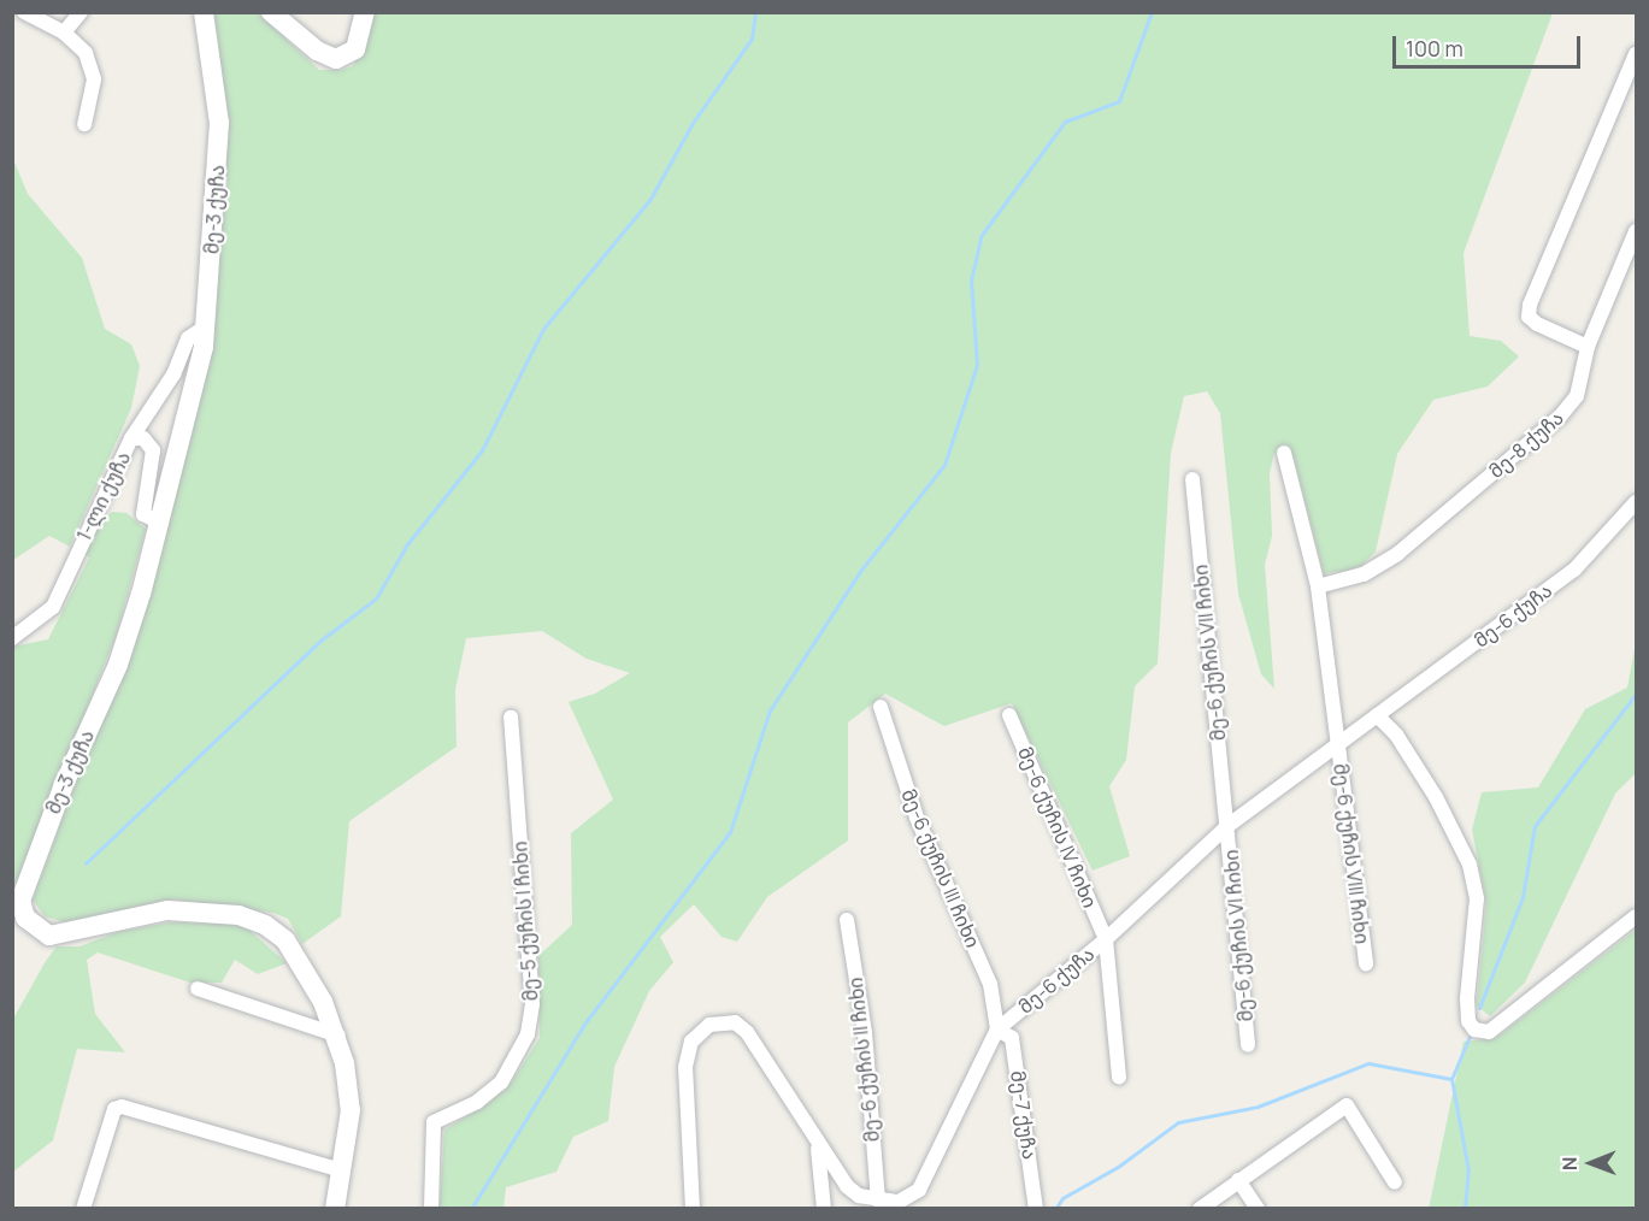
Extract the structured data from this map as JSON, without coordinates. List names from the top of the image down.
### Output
{
  "streets": {
    "street": [
      "მე-3 ქუჩა",
      "მე-8 ქუჩა",
      "1-ლი ქუჩა",
      "მე-6 ქუჩა",
      "მე-6 ქუჩის VII ჩიხი",
      "მე-6 ქუჩის IV ჩიხი",
      "მე-6 ქუჩის VIII ჩიხი",
      "მე-6 ქუჩის III ჩიხი",
      "მე-5 ქუჩის I ჩიხი",
      "მე-6 ქუჩის VI ჩიხი",
      "მე-6 ქუჩის II ჩიხი",
      "მე-7 ქუჩა"
    ]
  },
  "crossings": [
    ["მე-3 ქუჩა", "1-ლი ქუჩა"],
    ["მე-6 ქუჩა", "მე-6 ქუჩის VII ჩიხი"],
    ["მე-6 ქუჩა", "მე-6 ქუჩის IV ჩიხი"],
    ["მე-6 ქუჩა", "მე-6 ქუჩის VIII ჩიხი"],
    ["მე-6 ქუჩა", "მე-6 ქუჩის III ჩიხი"],
    ["მე-6 ქუჩა", "მე-6 ქუჩის VI ჩიხი"],
    ["მე-6 ქუჩა", "მე-6 ქუჩის II ჩიხი"],
    ["მე-6 ქუჩა", "მე-7 ქუჩა"],
    ["მე-6 ქუჩის VII ჩიხი", "მე-6 ქუჩის VI ჩიხი"],
    ["მე-6 ქუჩის III ჩიხი", "მე-7 ქუჩა"]
  ],
  "scale_bar": "100 m",
  "north": "left"
}
